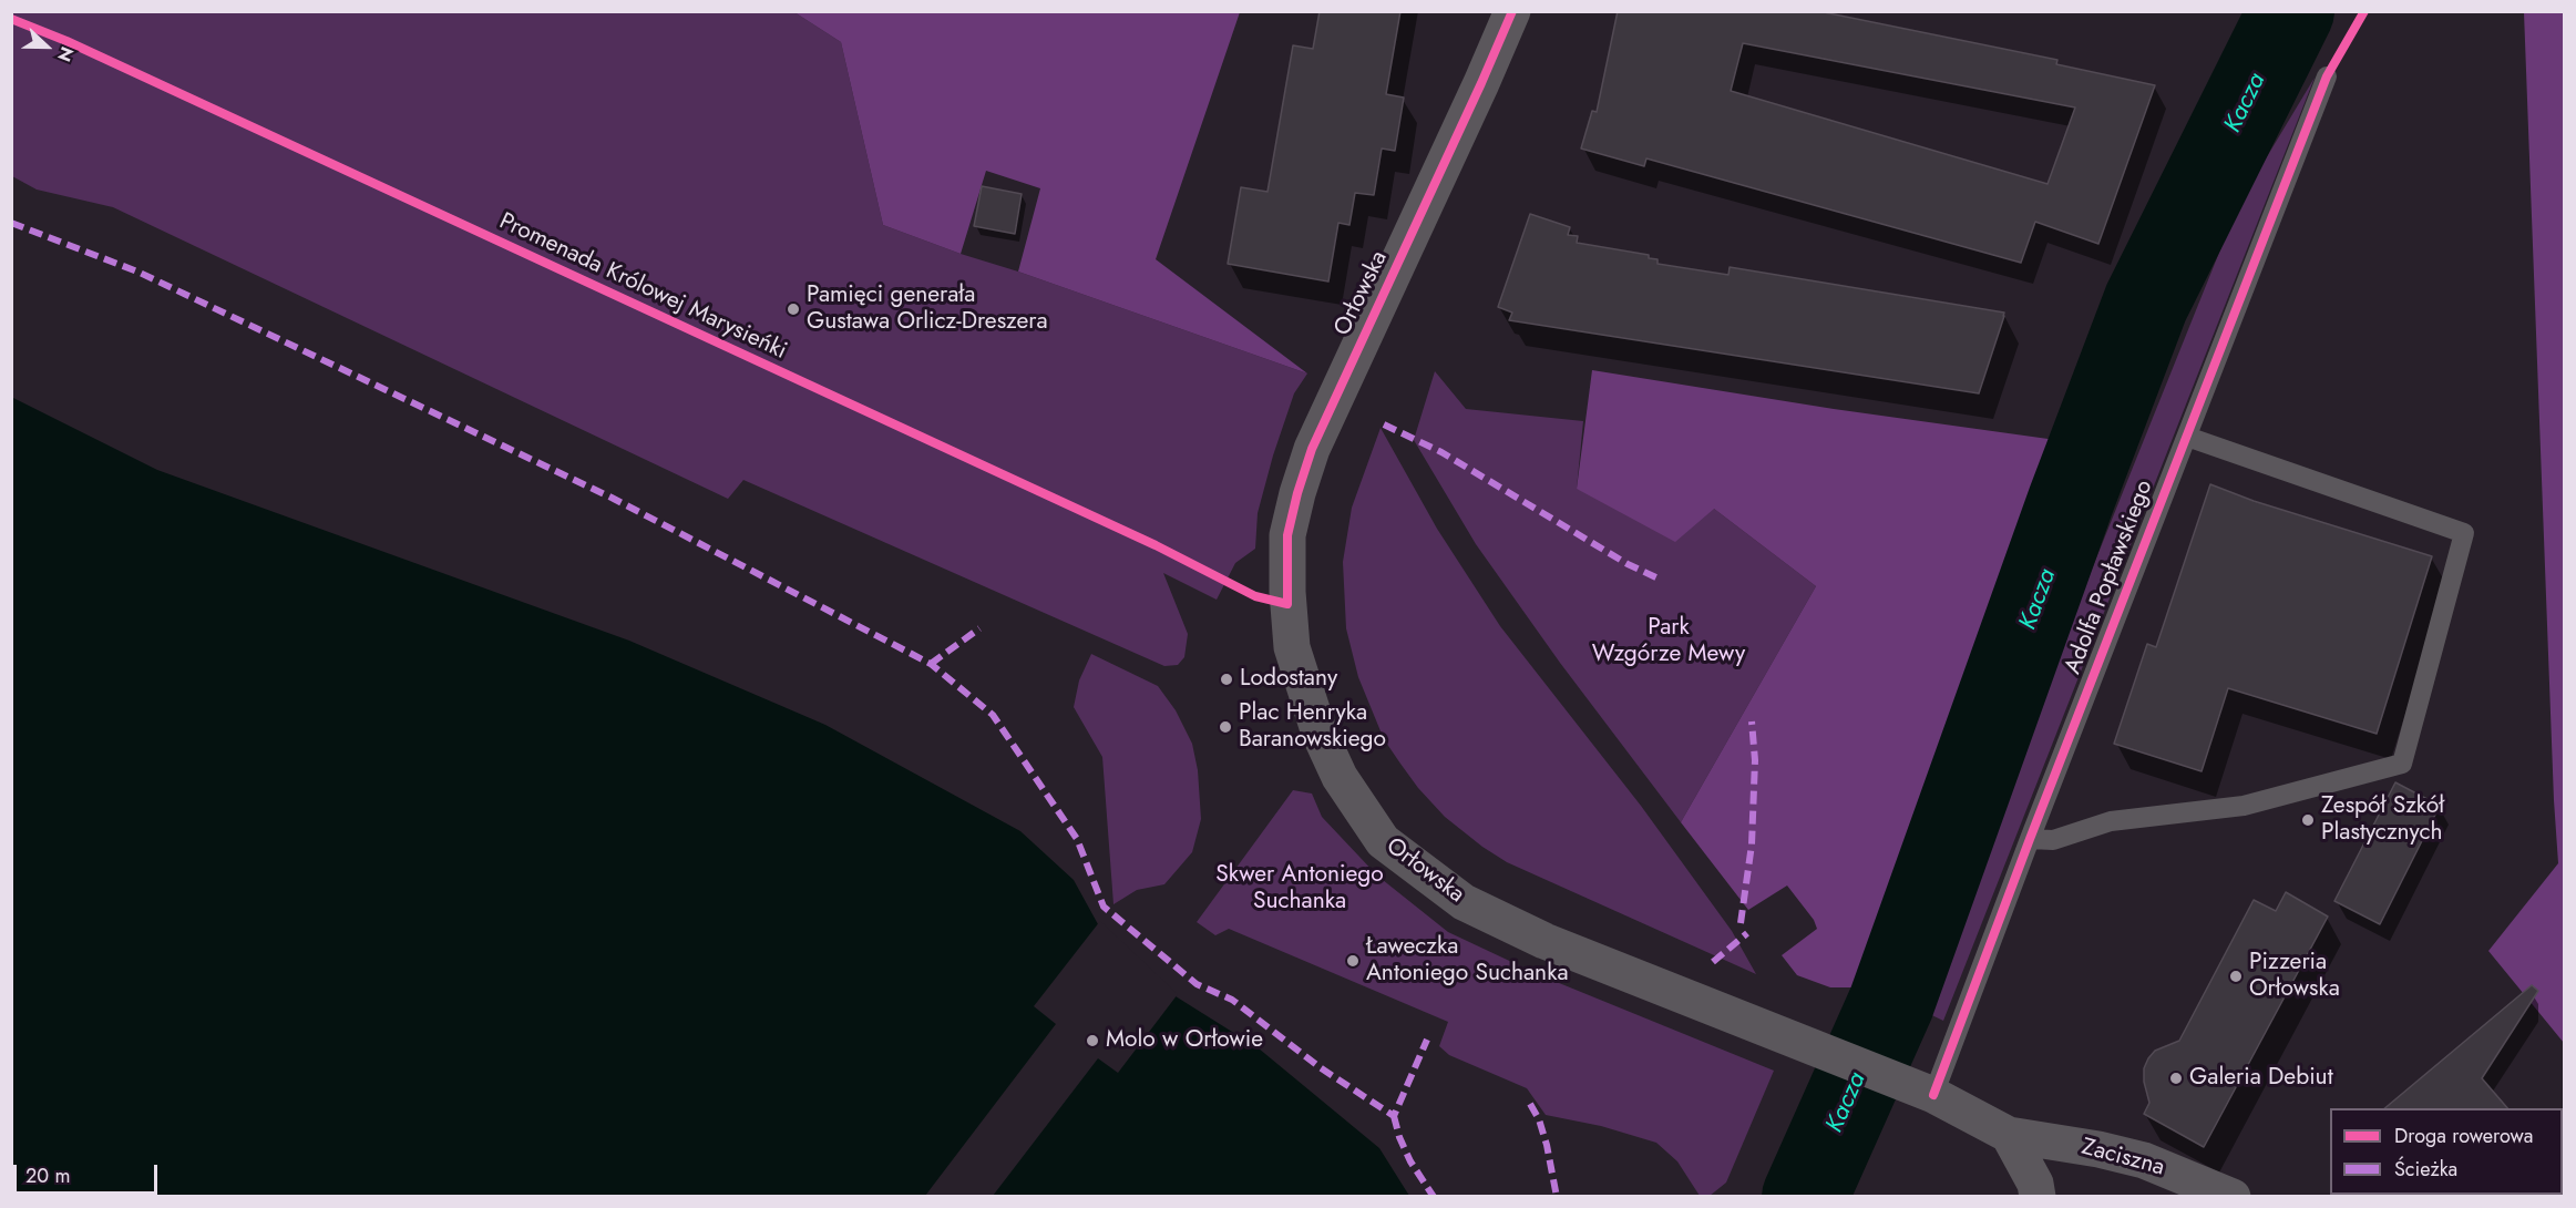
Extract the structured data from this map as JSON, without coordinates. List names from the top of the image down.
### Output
{
  "streets": {
    "street": ["Orłowska", "Zaciszna"],
    "lane": ["Adolfa Popławskiego"],
    "cycle path": ["Promenada Królowej Marysieńki"]
  },
  "crossings": [
    ["Orłowska", "Adolfa Popławskiego"],
    ["Orłowska", "Zaciszna"]
  ],
  "water": ["Kacza"],
  "parks": ["Park Wzgórze Mewy", "Skwer Antoniego Suchanka"],
  "places": [
    "Pamięci generała Gustawa Orlicz-Dreszera",
    "Lodostany",
    "Plac Henryka Baranowskiego",
    "Zespół Szkół Plastycznych",
    "Ławeczka Antoniego Suchanka",
    "Pizzeria Orłowska",
    "Molo w Orłowie",
    "Galeria Debiut"
  ],
  "legend": ["Droga rowerowa", "Ścieżka"],
  "scale_bar": "20 m",
  "north": "right"
}
